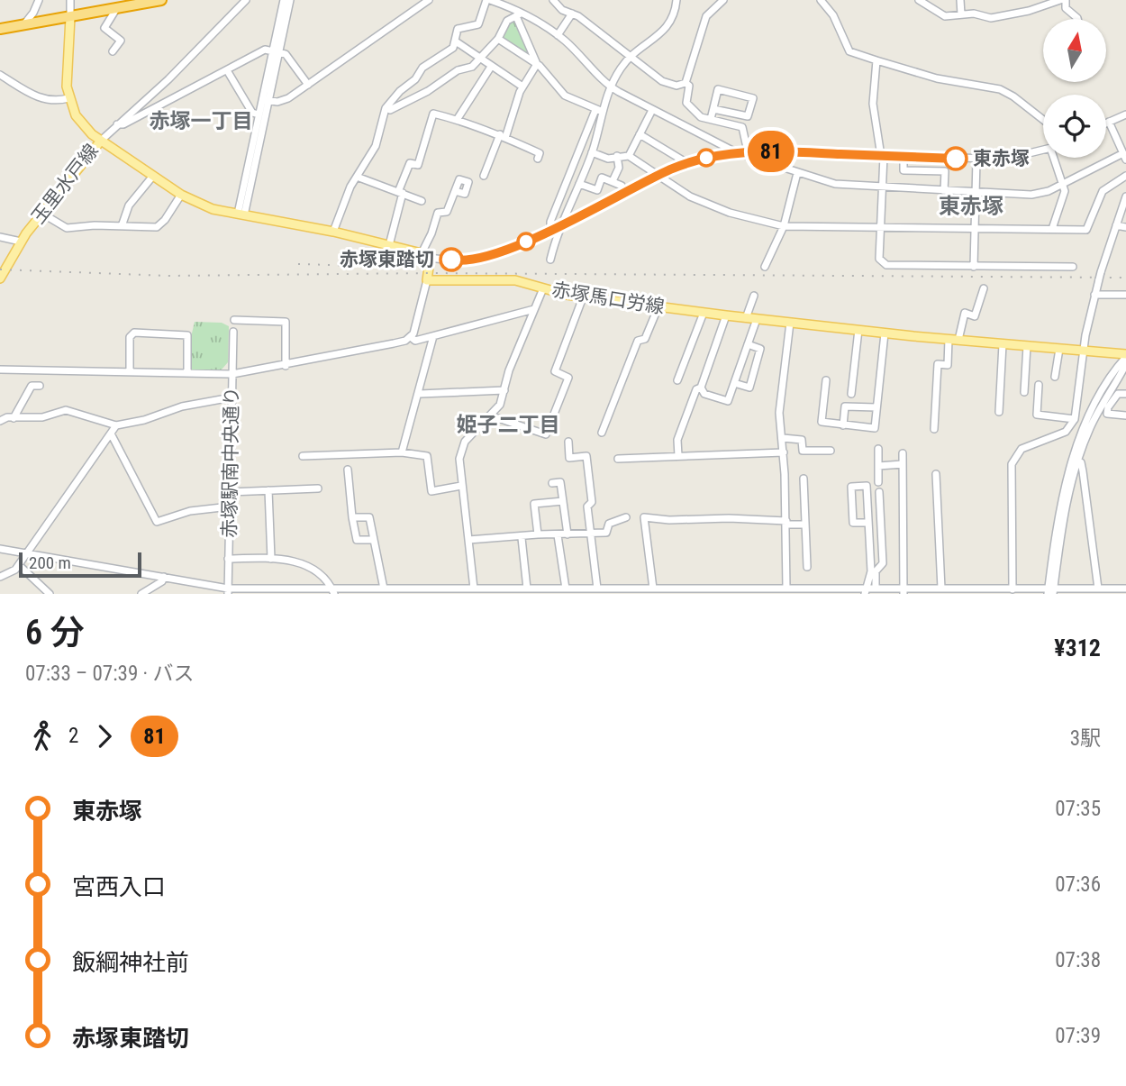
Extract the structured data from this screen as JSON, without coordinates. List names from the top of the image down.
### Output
{
  "streets": {
    "main road": ["玉里水戸線", "赤塚馬口労線"],
    "street": ["赤塚駅南中央通り"]
  },
  "districts": ["赤塚一丁目", "東赤塚", "姫子二丁目"],
  "places": ["東赤塚", "赤塚東踏切"],
  "lines": ["bus line 81"],
  "scale_bar": "200 m",
  "north": "top",
  "page": {
    "on_map": "81",
    "scale": "200 m",
    "heading": ["6 分", "07:33 – 07:39 · バス", "¥312"],
    "legs": ["2", "81", "3駅"],
    "list": [
      {
        "name": "東赤塚",
        "value": "07:35"
      },
      {
        "name": "宮西入口",
        "value": "07:36"
      },
      {
        "name": "飯綱神社前",
        "value": "07:38"
      },
      {
        "name": "赤塚東踏切",
        "value": "07:39"
      }
    ]
  }
}
